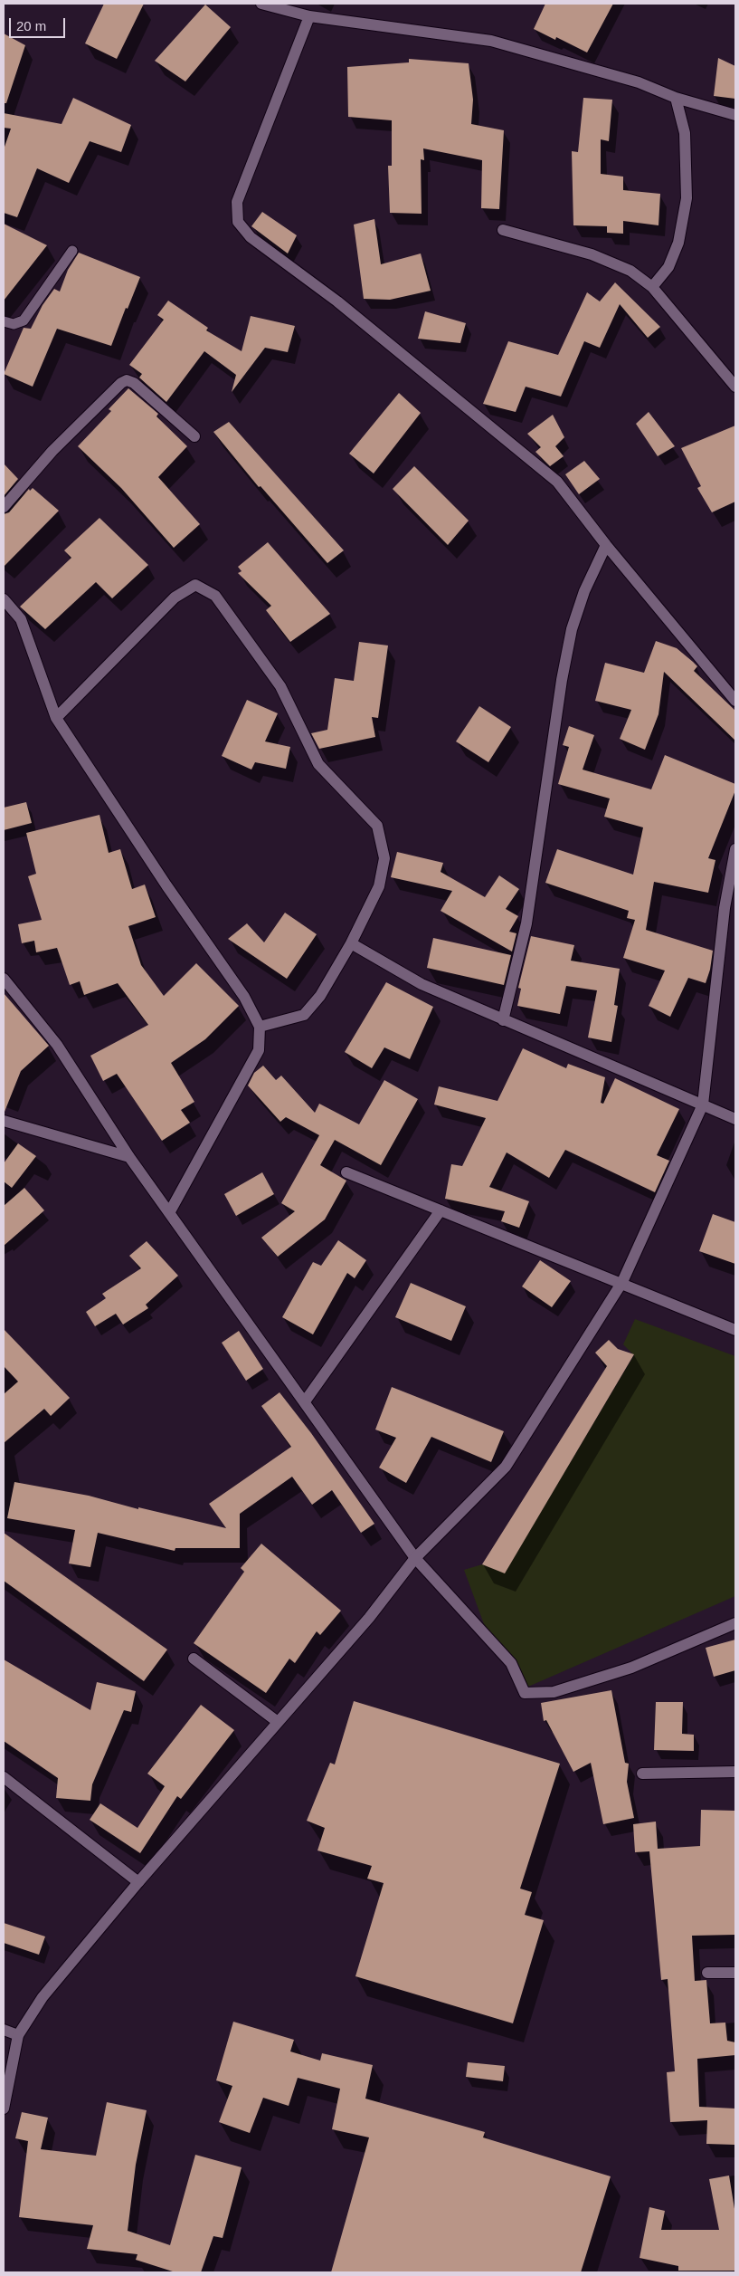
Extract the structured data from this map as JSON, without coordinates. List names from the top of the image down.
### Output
{
  "scale_bar": "20 m"
}
